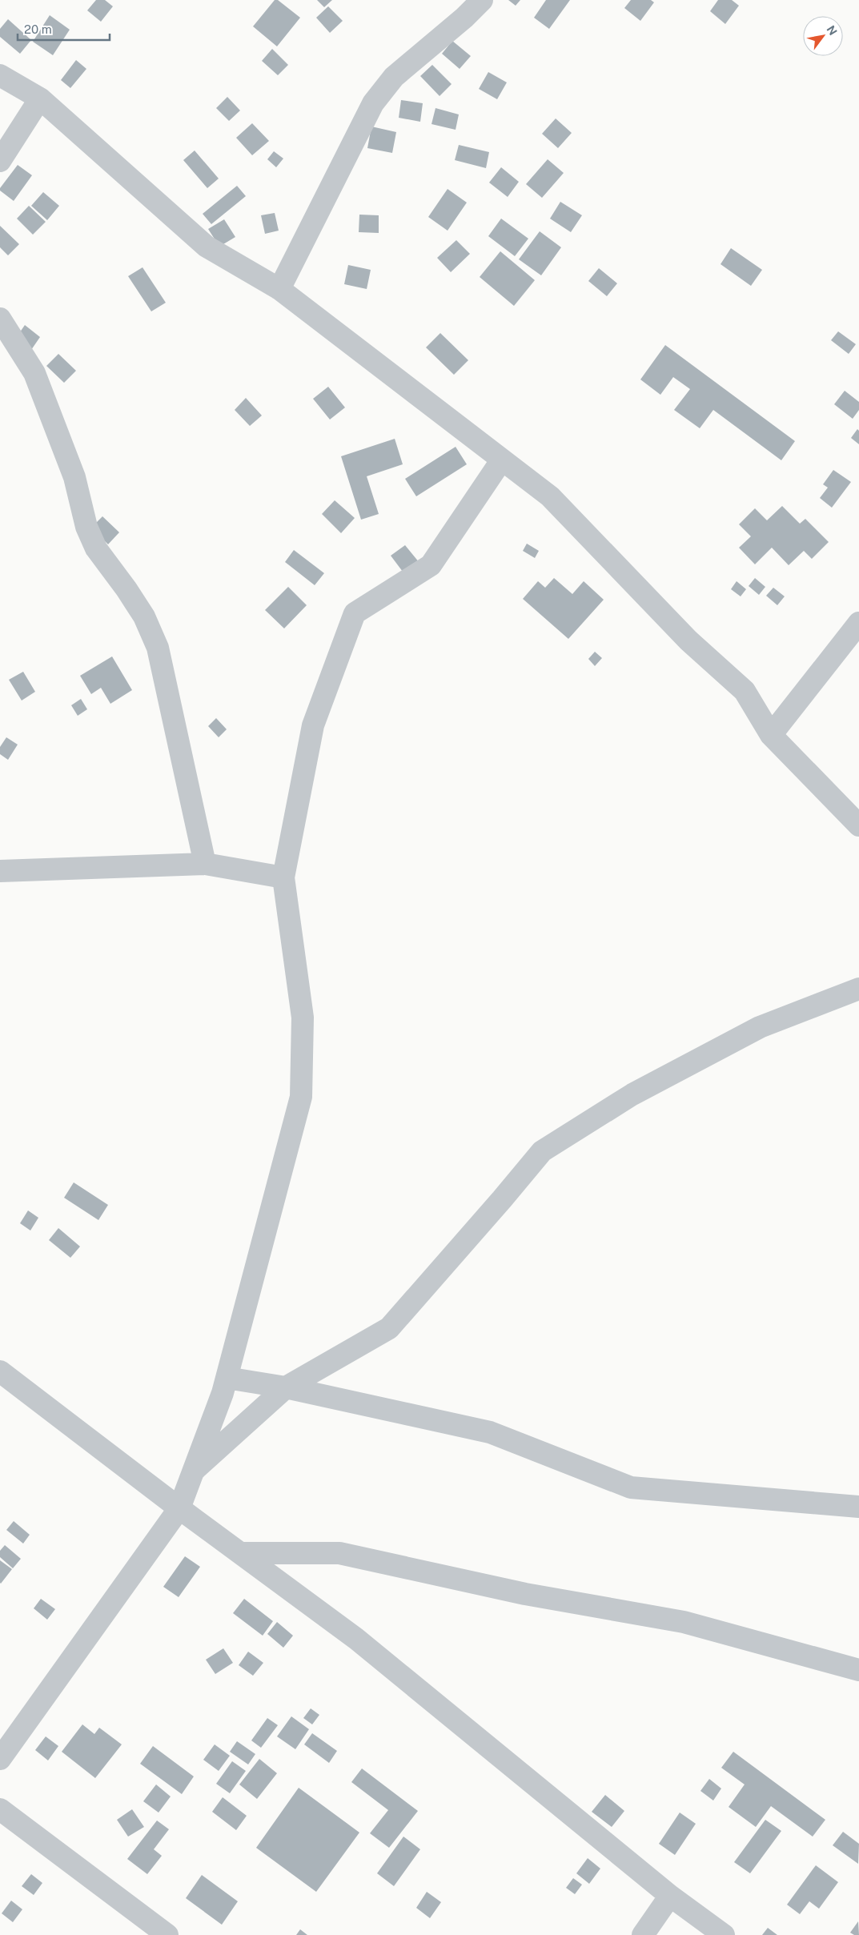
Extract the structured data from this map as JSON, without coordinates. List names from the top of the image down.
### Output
{
  "scale_bar": "20 m",
  "north": "top right"
}
